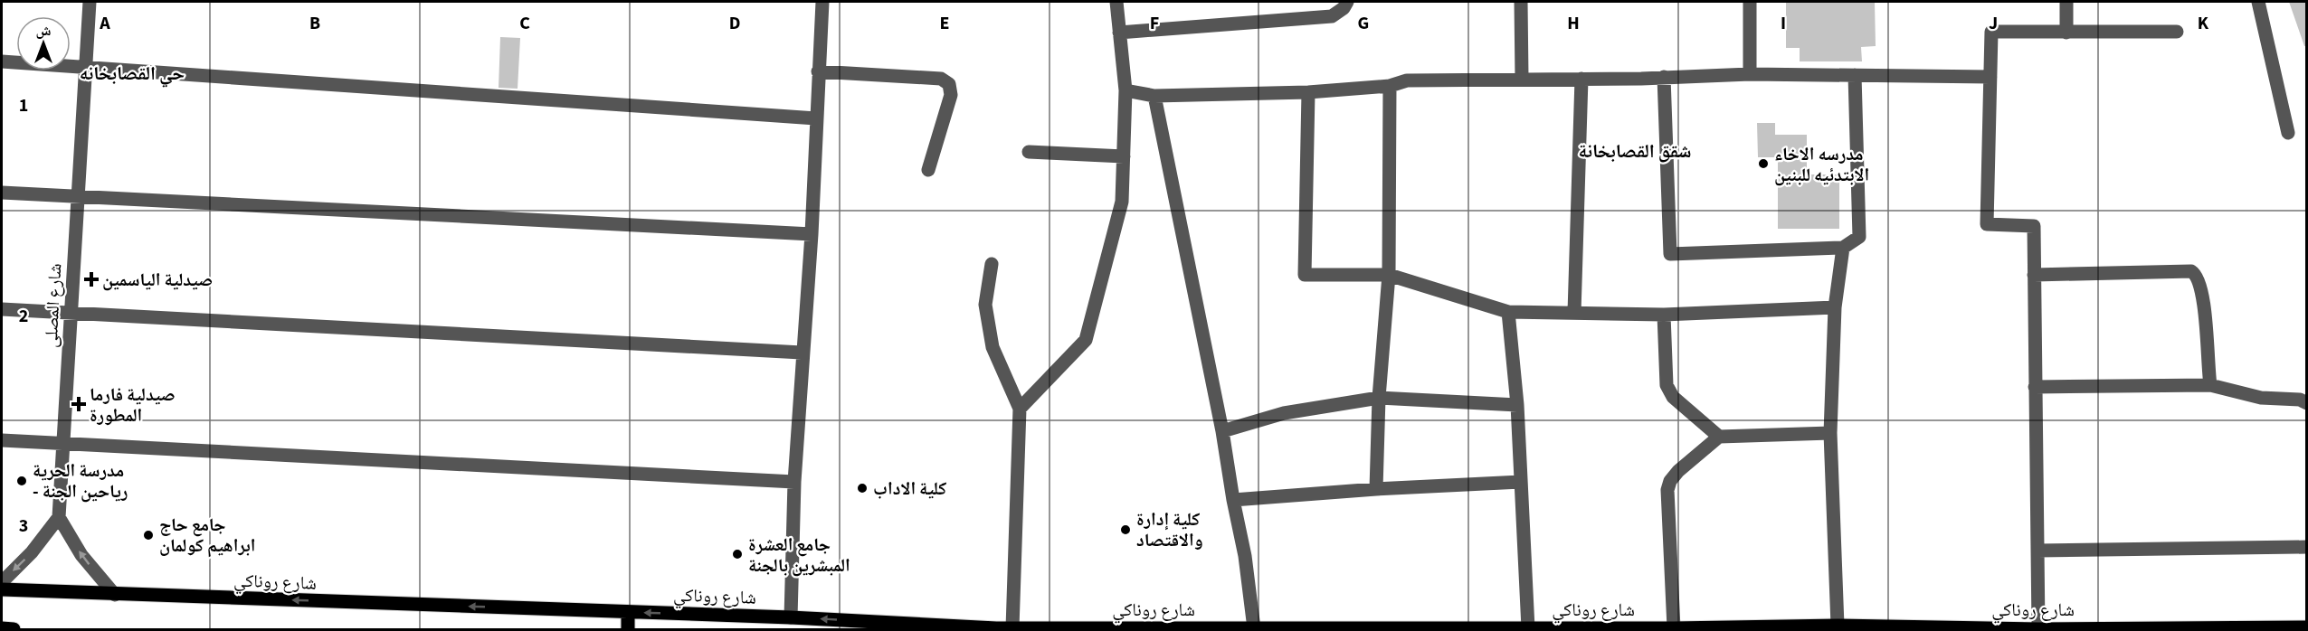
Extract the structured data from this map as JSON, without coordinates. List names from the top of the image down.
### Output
{
  "streets": {
    "main road": ["شارع روناكي"],
    "street": ["شارع المصلى"]
  },
  "one_way": ["شارع روناكي"],
  "districts": ["حي القصابخانه", "شقق القصابخانة"],
  "places": {
    "other": [
      "مدرسه الاخاء الابتدئيه للبنين",
      "مدرسة الحرية - رياحين الجنة",
      "كلية الاداب",
      "كلية إدارة والاقتصاد",
      "جامع حاج ابراهيم كولمان",
      "جامع العشرة المبشرين بالجنة"
    ],
    "health": ["صيدلية الياسمين", "صيدلية فارما المطورة"]
  },
  "north": "top",
  "grid": {
    "columns": [
      "A",
      "B",
      "C",
      "D",
      "E",
      "F",
      "G",
      "H",
      "I",
      "J",
      "K"
    ],
    "rows": ["1", "2", "3"]
  }
}
